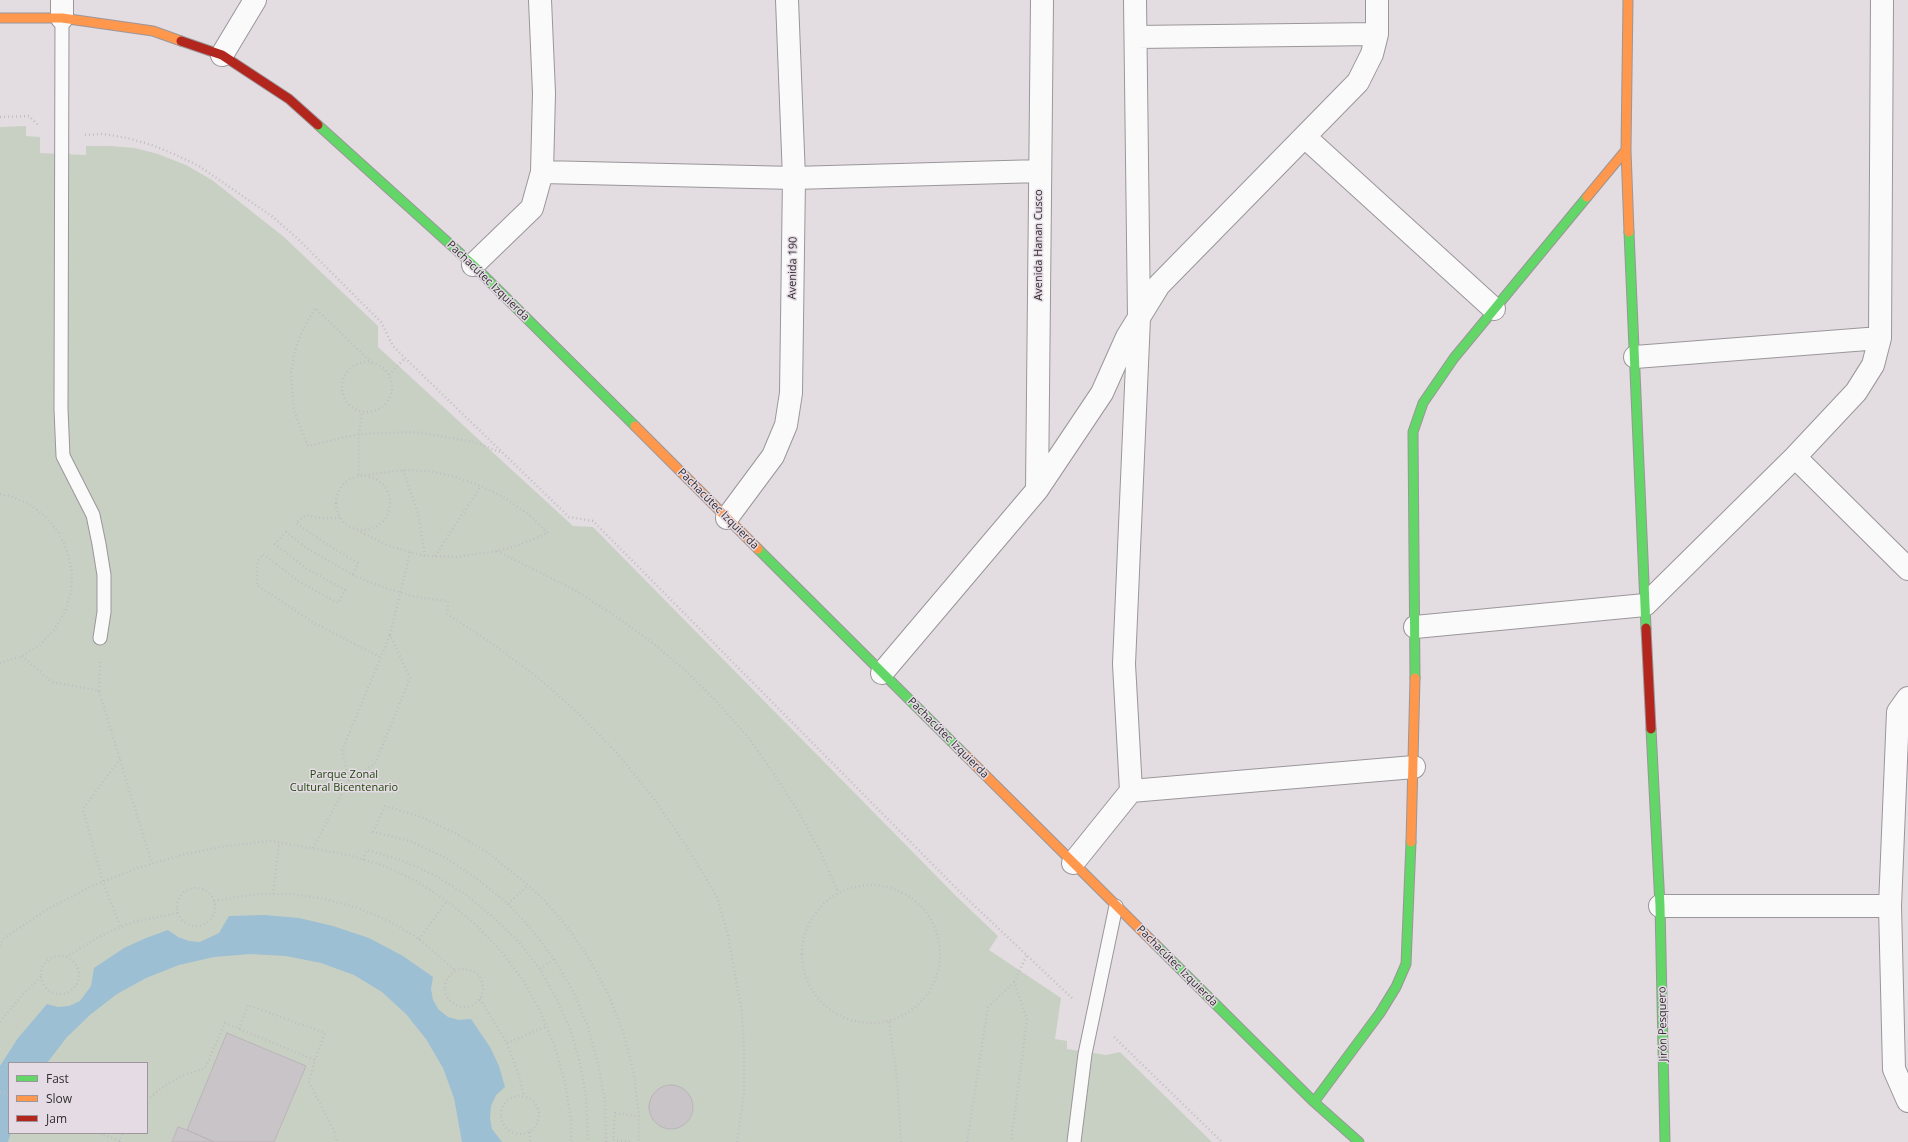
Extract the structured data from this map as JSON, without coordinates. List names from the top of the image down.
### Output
{
  "streets": {
    "street": [
      "Avenida Hanan Cusco",
      "Avenida 190",
      "Pachacútec Izquierda",
      "Jirón Pesquero"
    ]
  },
  "crossings": [
    ["Avenida 190", "Pachacútec Izquierda"]
  ],
  "parks": ["Parque Zonal Cultural Bicentenario"],
  "legend": ["Fast", "Slow", "Jam"]
}
